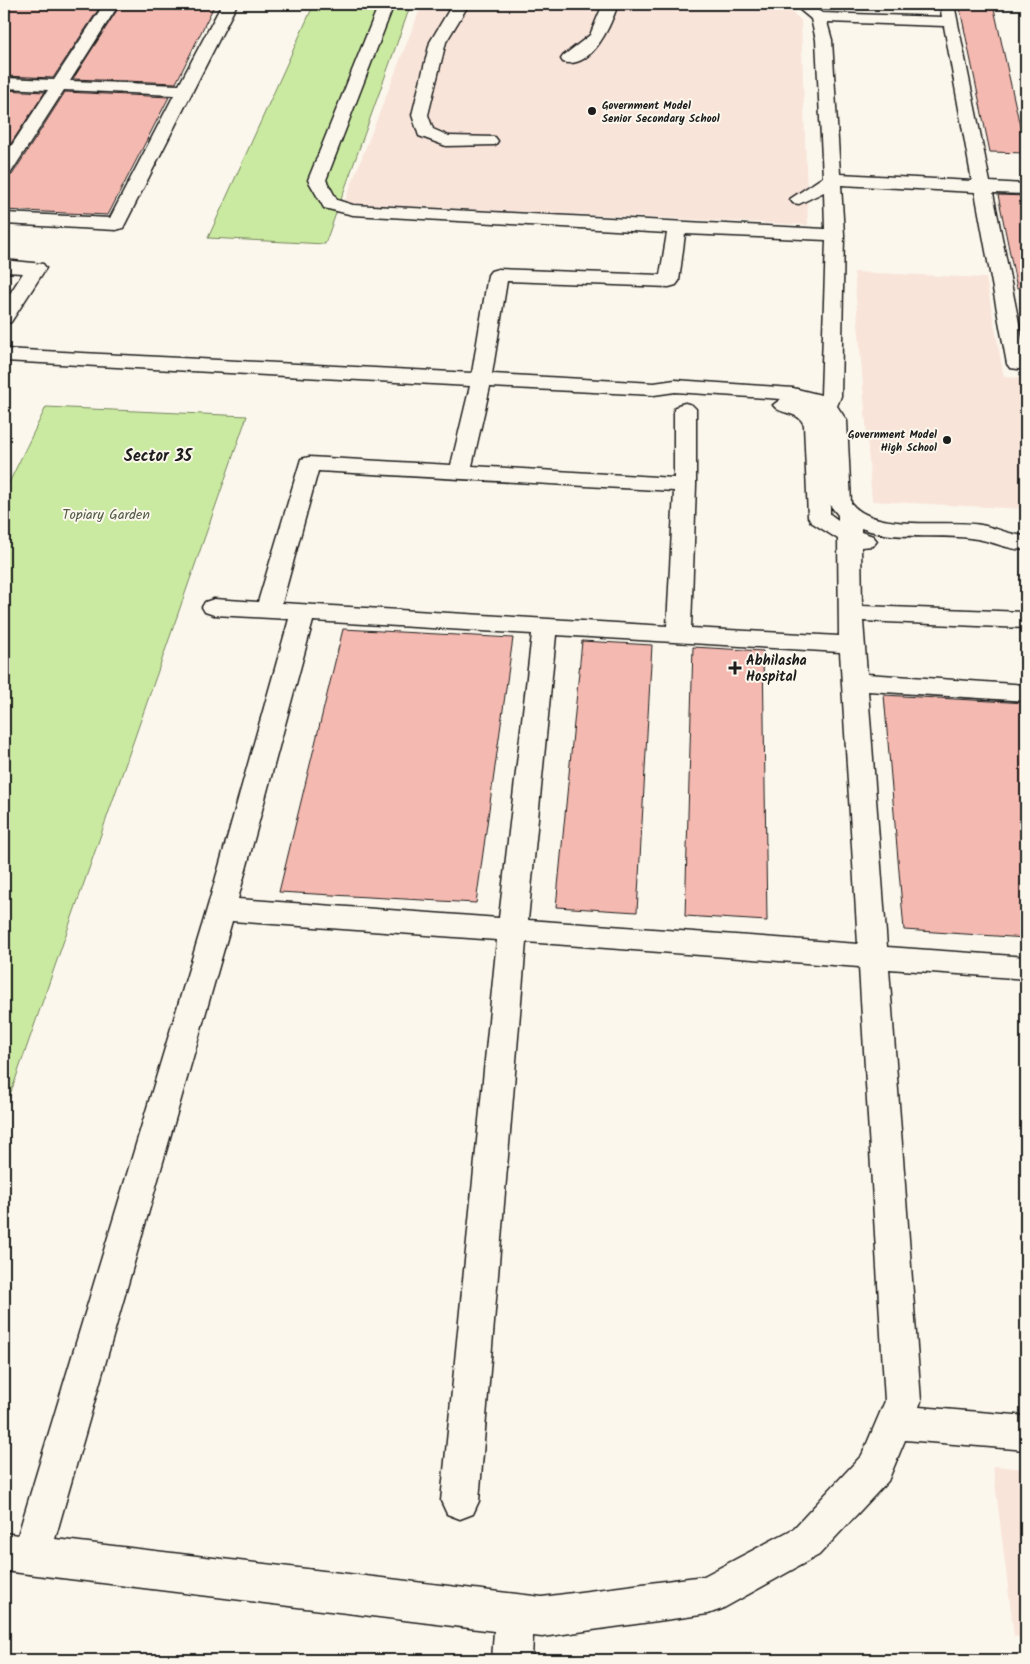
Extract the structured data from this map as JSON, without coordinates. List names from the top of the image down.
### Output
{
  "districts": ["Sector 35"],
  "parks": ["Topiary Garden"],
  "places": {
    "other": ["Government Model Senior Secondary School", "Government Model High School"],
    "health": ["Abhilasha Hospital"]
  }
}
